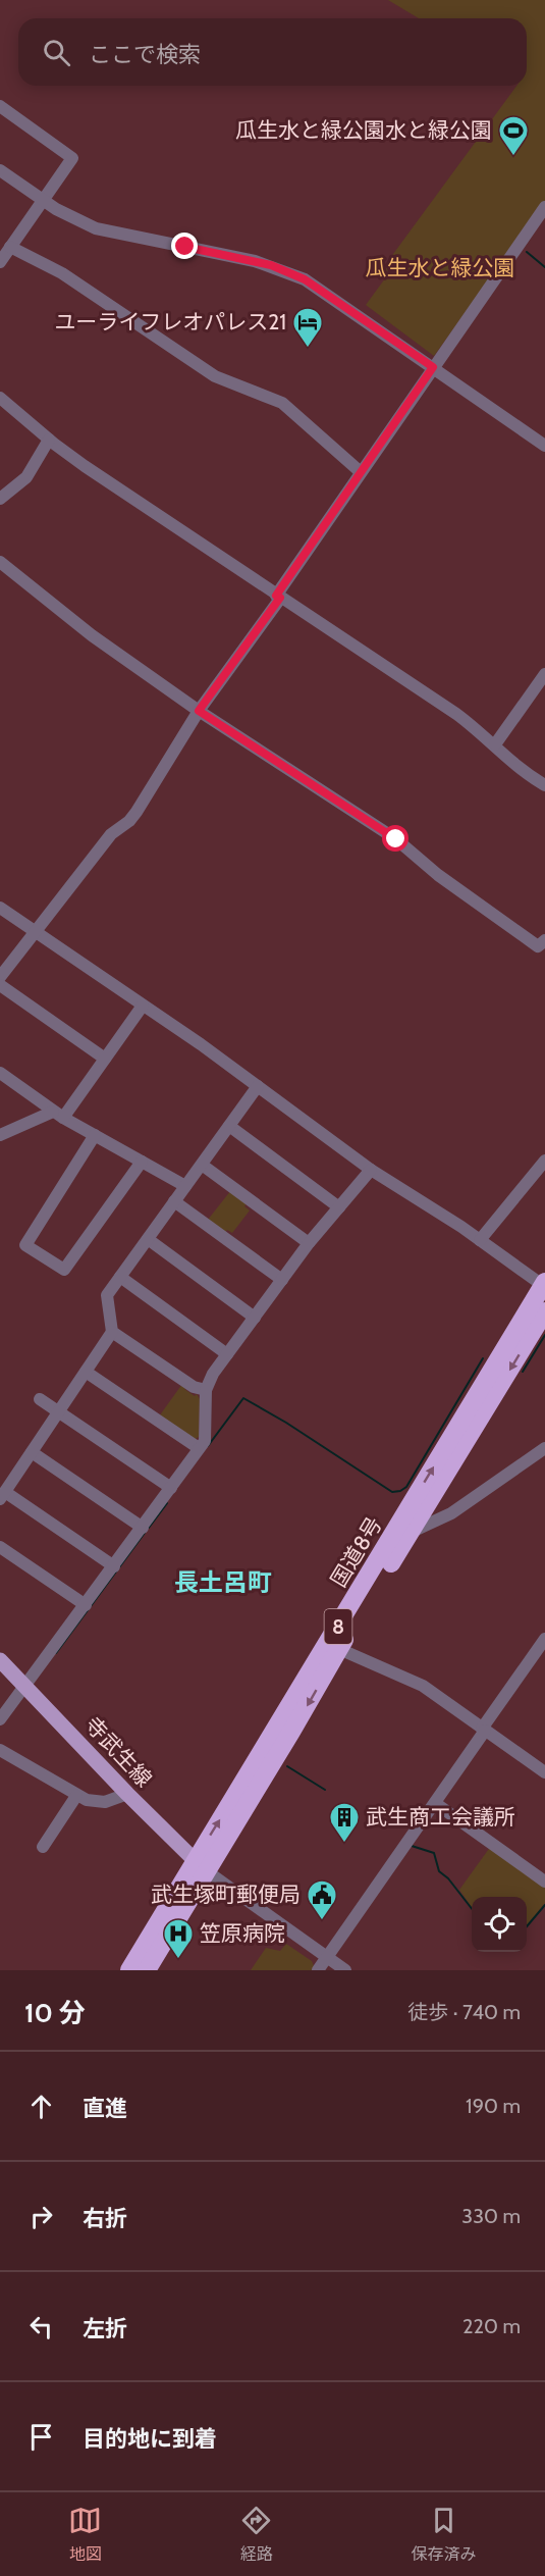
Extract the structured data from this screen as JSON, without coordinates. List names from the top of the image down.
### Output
{
  "streets": {
    "highway": ["国道8号", "8"],
    "main road": ["寺武生線"]
  },
  "crossings": [
    ["国道8号", "寺武生線"]
  ],
  "districts": ["長土呂町"],
  "parks": ["瓜生水と緑公園"],
  "places": {
    "sports": ["瓜生水と緑公園水と緑公園"],
    "hotel": ["ユーライフレオパレス21"],
    "building": ["武生商工会議所"],
    "public building": ["武生塚町郵便局"],
    "hospital": ["笠原病院"]
  },
  "page": {
    "search": "ここで検索",
    "heading": ["10 分", "徒歩 · 740 m"],
    "list": [
      ["直進", "190 m"],
      ["右折", "330 m"],
      ["左折", "220 m"],
      "目的地に到着"
    ],
    "nav": ["地図", "経路", "保存済み"]
  }
}
